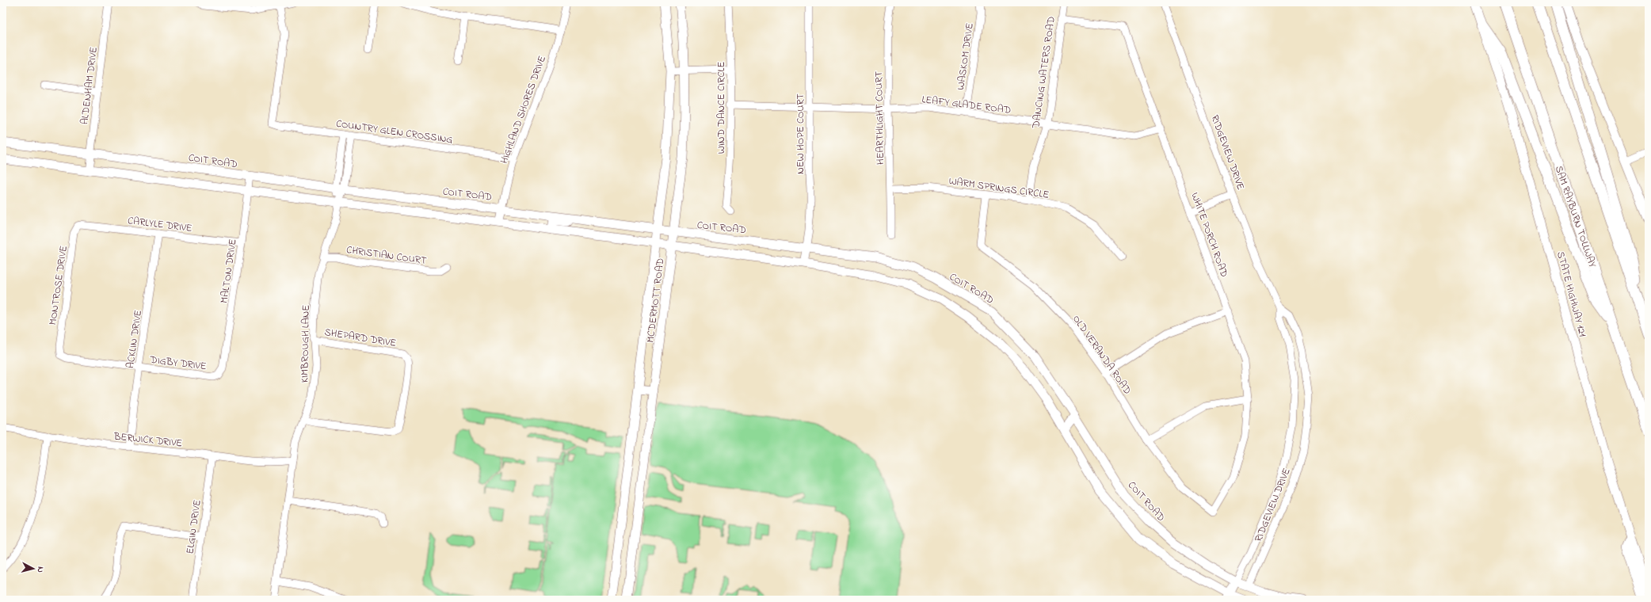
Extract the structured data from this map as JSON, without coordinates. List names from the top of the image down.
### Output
{
  "streets": {
    "highway": ["SAM RAYBURN TOLLWAY"],
    "main road": [
      "RIDGEVIEW DRIVE",
      "COIT ROAD",
      "STATE HIGHWAY 121",
      "MCDERMOTT ROAD"
    ],
    "street": [
      "WASKOM DRIVE",
      "DANCING WATERS ROAD",
      "ALDENHAM DRIVE",
      "LEAFY GLADE ROAD",
      "WIND DANCE CIRCLE",
      "HIGHLAND SHORES DRIVE",
      "HEARTHLIGHT COURT",
      "COUNTRY GLEN CROSSING",
      "NEW HOPE COURT",
      "WARM SPRINGS CIRCLE",
      "CARLYLE DRIVE",
      "WHITE PORCH ROAD",
      "CHRISTIAN COURT",
      "MALTON DRIVE",
      "MONTROSE DRIVE",
      "SHEPARD DRIVE",
      "ACKLIN DRIVE",
      "KIMBROUGH LANE",
      "OLD VERANDA ROAD",
      "DIGBY DRIVE",
      "BERWICK DRIVE",
      "ELGIN DRIVE"
    ]
  },
  "crossings": [
    ["WASKOM DRIVE", "LEAFY GLADE ROAD"],
    ["DANCING WATERS ROAD", "LEAFY GLADE ROAD"],
    ["DANCING WATERS ROAD", "WARM SPRINGS CIRCLE"],
    ["DANCING WATERS ROAD", "WHITE PORCH ROAD"],
    ["ALDENHAM DRIVE", "COIT ROAD"],
    ["LEAFY GLADE ROAD", "WIND DANCE CIRCLE"],
    ["LEAFY GLADE ROAD", "HEARTHLIGHT COURT"],
    ["LEAFY GLADE ROAD", "NEW HOPE COURT"],
    ["LEAFY GLADE ROAD", "WHITE PORCH ROAD"],
    ["HIGHLAND SHORES DRIVE", "COUNTRY GLEN CROSSING"],
    ["HIGHLAND SHORES DRIVE", "COIT ROAD"],
    ["HEARTHLIGHT COURT", "WARM SPRINGS CIRCLE"],
    ["NEW HOPE COURT", "COIT ROAD"],
    ["RIDGEVIEW DRIVE", "COIT ROAD"],
    ["COIT ROAD", "MALTON DRIVE"],
    ["COIT ROAD", "MCDERMOTT ROAD"],
    ["COIT ROAD", "KIMBROUGH LANE"],
    ["WARM SPRINGS CIRCLE", "OLD VERANDA ROAD"],
    ["CARLYLE DRIVE", "MALTON DRIVE"],
    ["CARLYLE DRIVE", "MONTROSE DRIVE"],
    ["CARLYLE DRIVE", "ACKLIN DRIVE"],
    ["WHITE PORCH ROAD", "OLD VERANDA ROAD"],
    ["CHRISTIAN COURT", "KIMBROUGH LANE"],
    ["MALTON DRIVE", "DIGBY DRIVE"],
    ["MONTROSE DRIVE", "DIGBY DRIVE"],
    ["SHEPARD DRIVE", "KIMBROUGH LANE"],
    ["ACKLIN DRIVE", "DIGBY DRIVE"],
    ["ACKLIN DRIVE", "BERWICK DRIVE"],
    ["KIMBROUGH LANE", "BERWICK DRIVE"],
    ["BERWICK DRIVE", "ELGIN DRIVE"]
  ],
  "north": "right"
}
